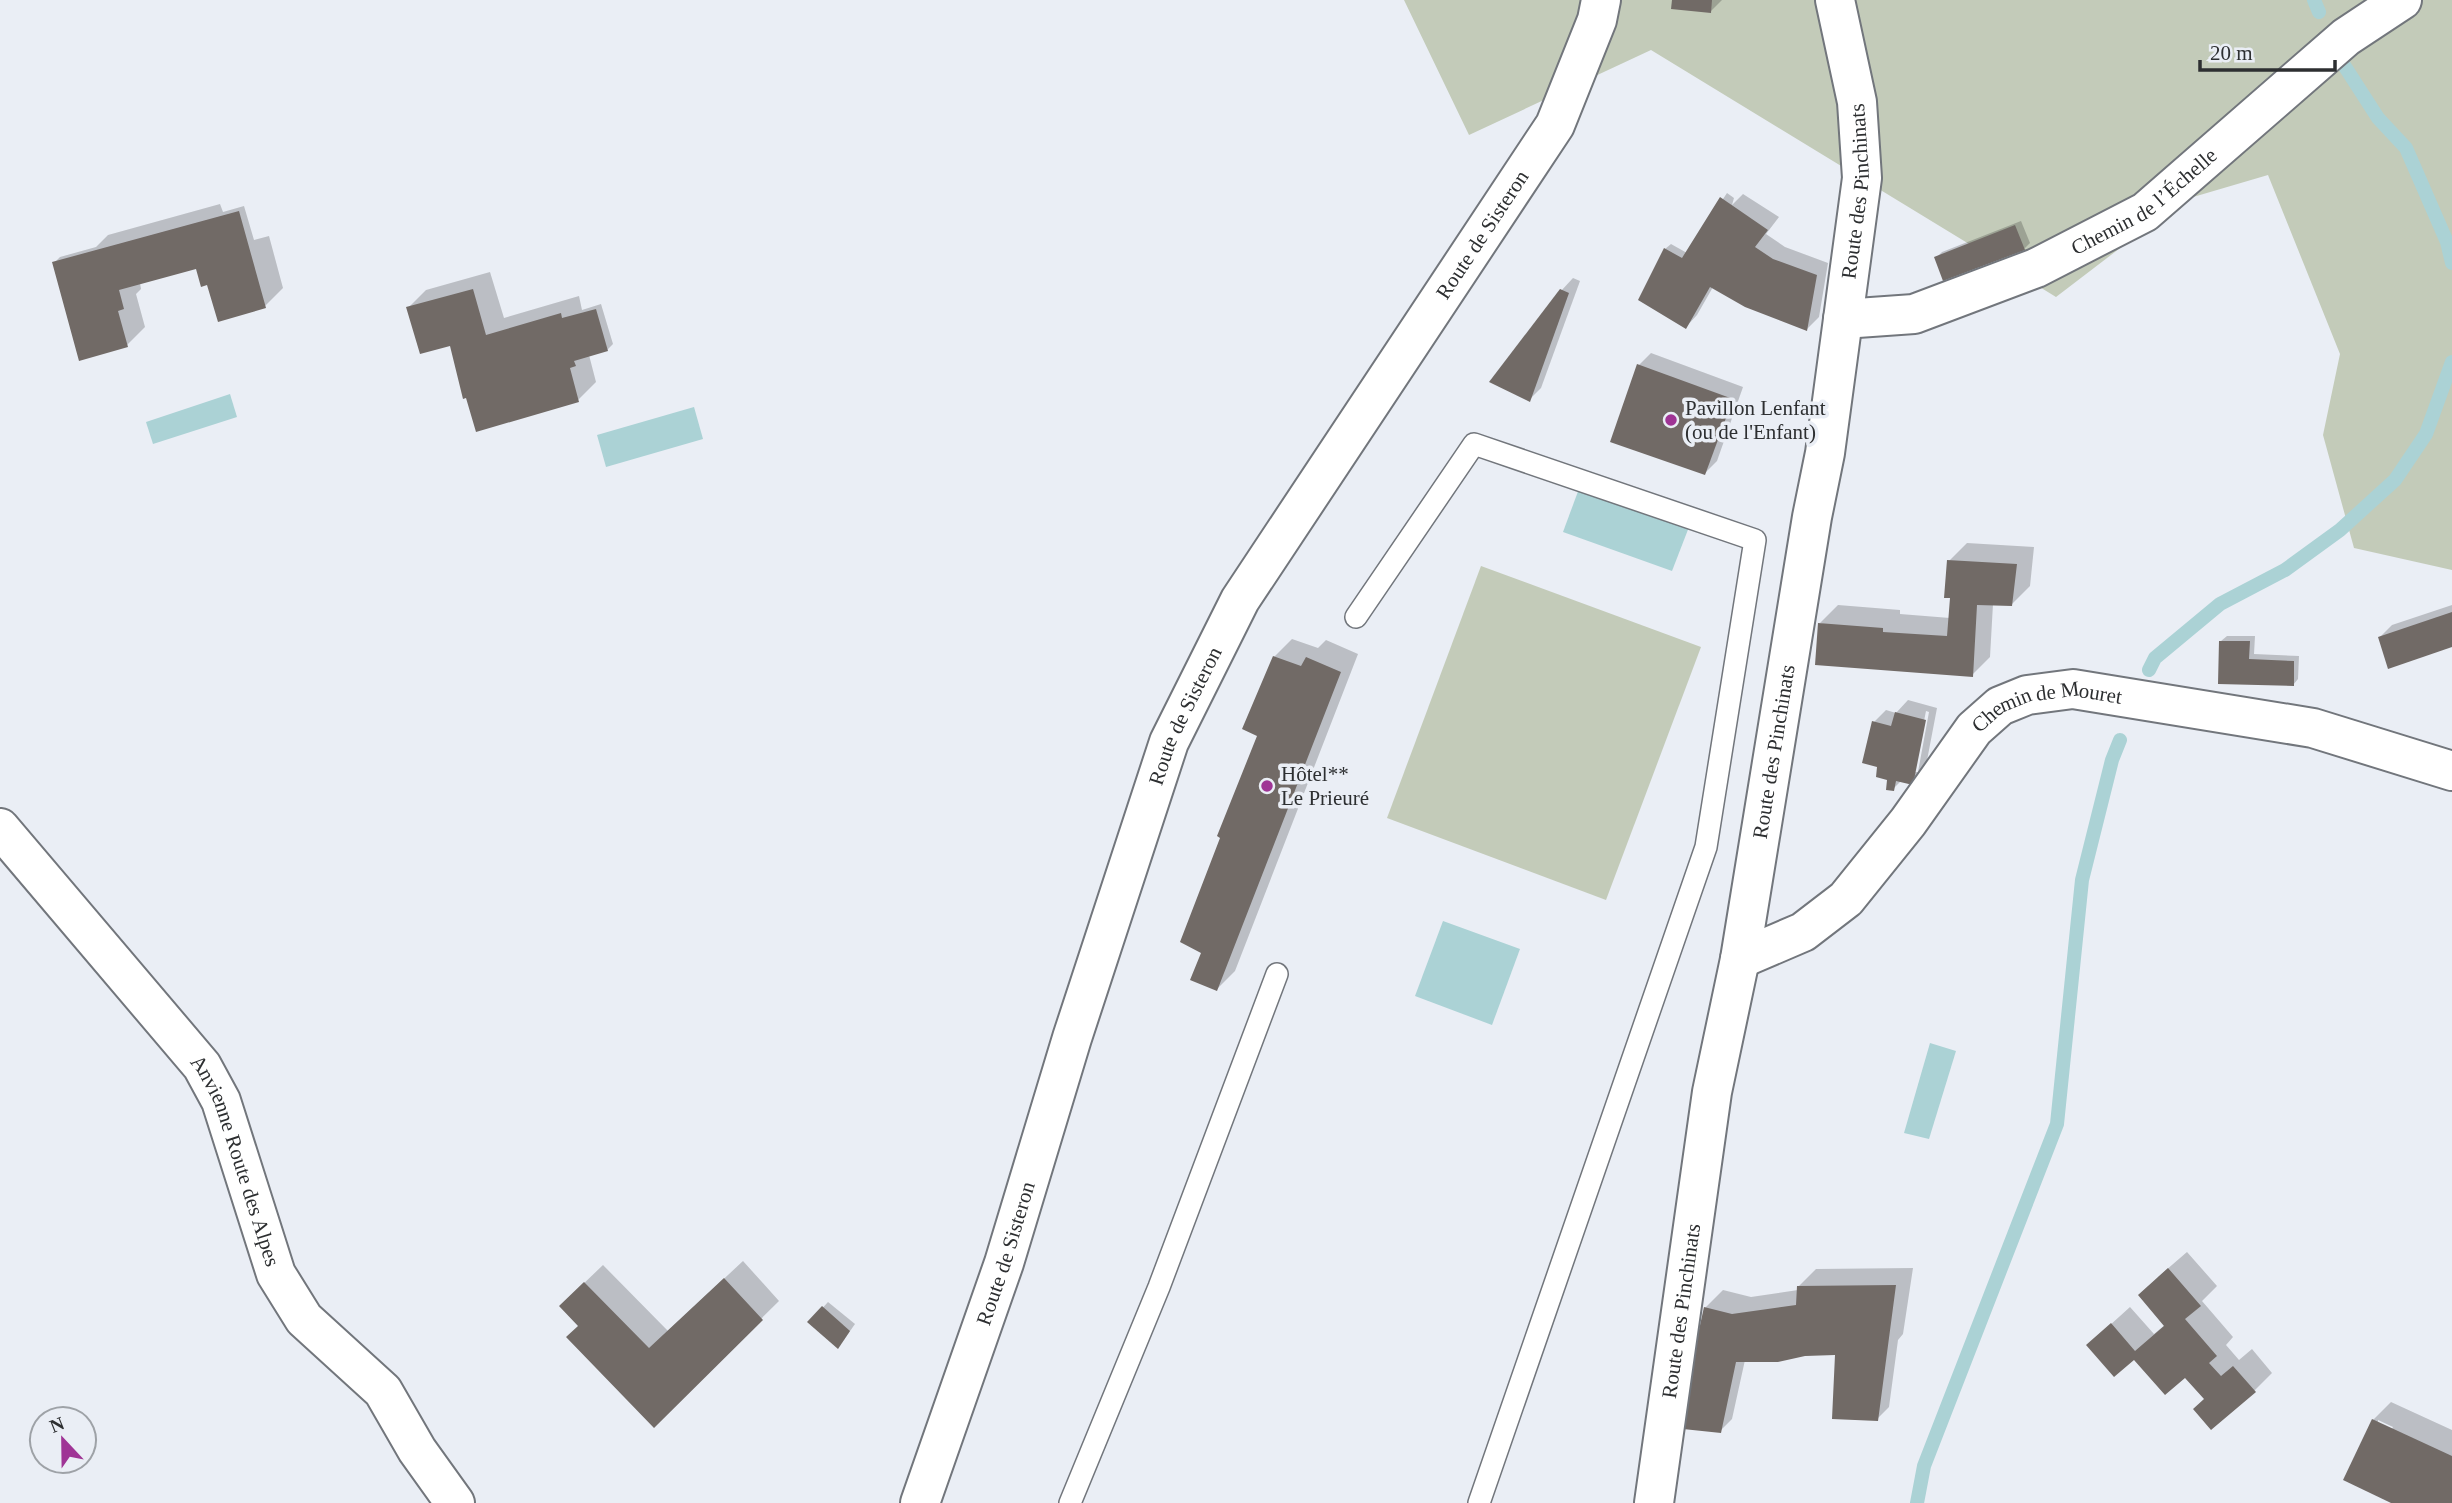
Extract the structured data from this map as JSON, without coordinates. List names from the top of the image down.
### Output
{
  "streets": {
    "street": [
      "Route des Pinchinats",
      "Chemin de l’Échelle",
      "Route de Sisteron",
      "Chemin de Mouret",
      "Anvienne Route des Alpes"
    ]
  },
  "crossings": [
    ["Route des Pinchinats", "Chemin de l’Échelle"],
    ["Route des Pinchinats", "Chemin de Mouret"]
  ],
  "places": ["Pavillon Lenfant (ou de l'Enfant)", "Hôtel** Le Prieuré"],
  "scale_bar": "20 m",
  "north": "top"
}
